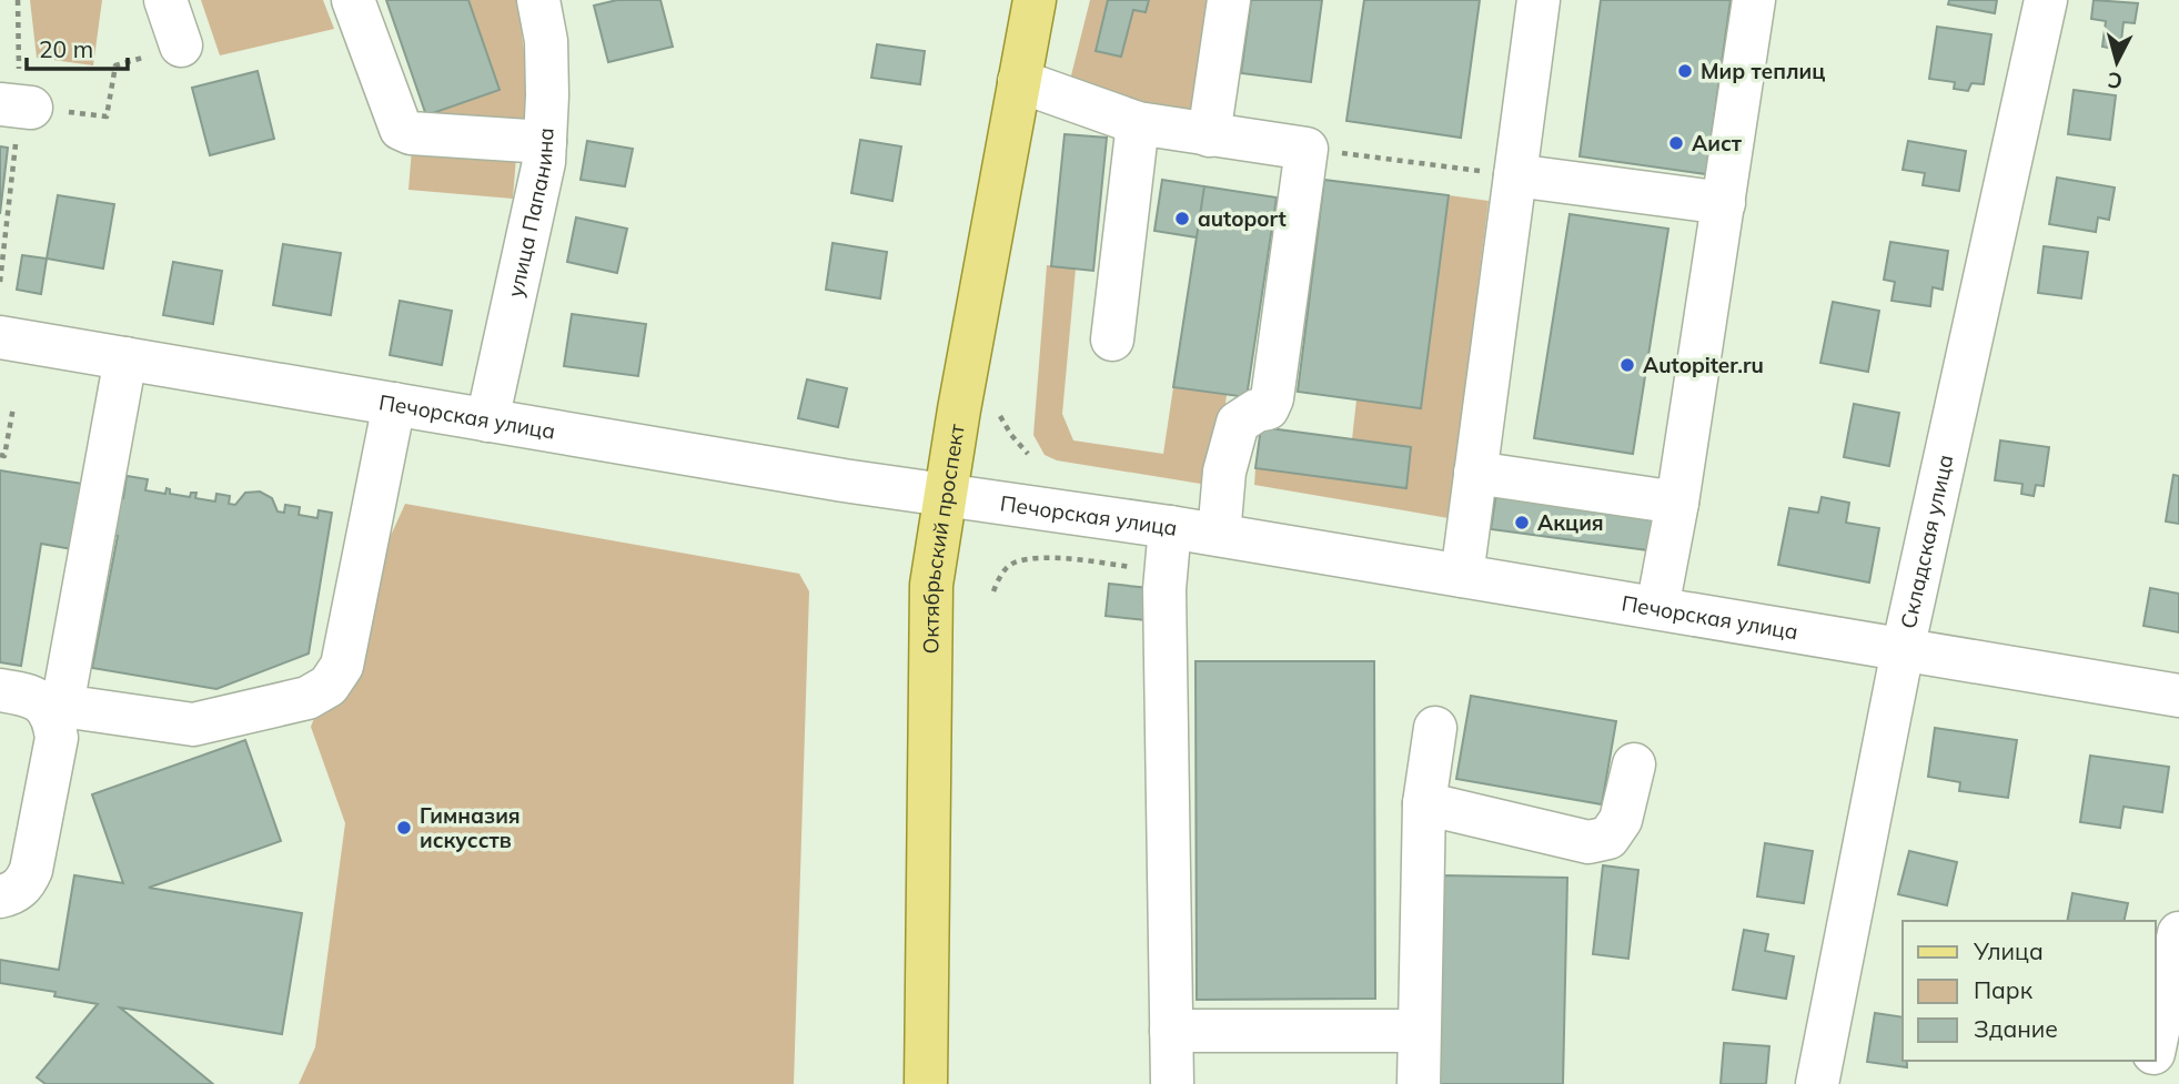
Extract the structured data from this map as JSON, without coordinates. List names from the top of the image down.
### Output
{
  "streets": {
    "main road": ["Октябрьский проспект"],
    "street": ["улица Папанина", "Печорская улица", "Складская улица"]
  },
  "crossings": [
    ["улица Папанина", "Печорская улица"],
    ["Печорская улица", "Октябрьский проспект"],
    ["Печорская улица", "Складская улица"]
  ],
  "places": [
    "Мир теплиц",
    "Аист",
    "autoport",
    "Autopiter.ru",
    "Акция",
    "Гимназия искусств"
  ],
  "legend": ["Улица", "Парк", "Здание"],
  "scale_bar": "20 m",
  "north": "bottom"
}
